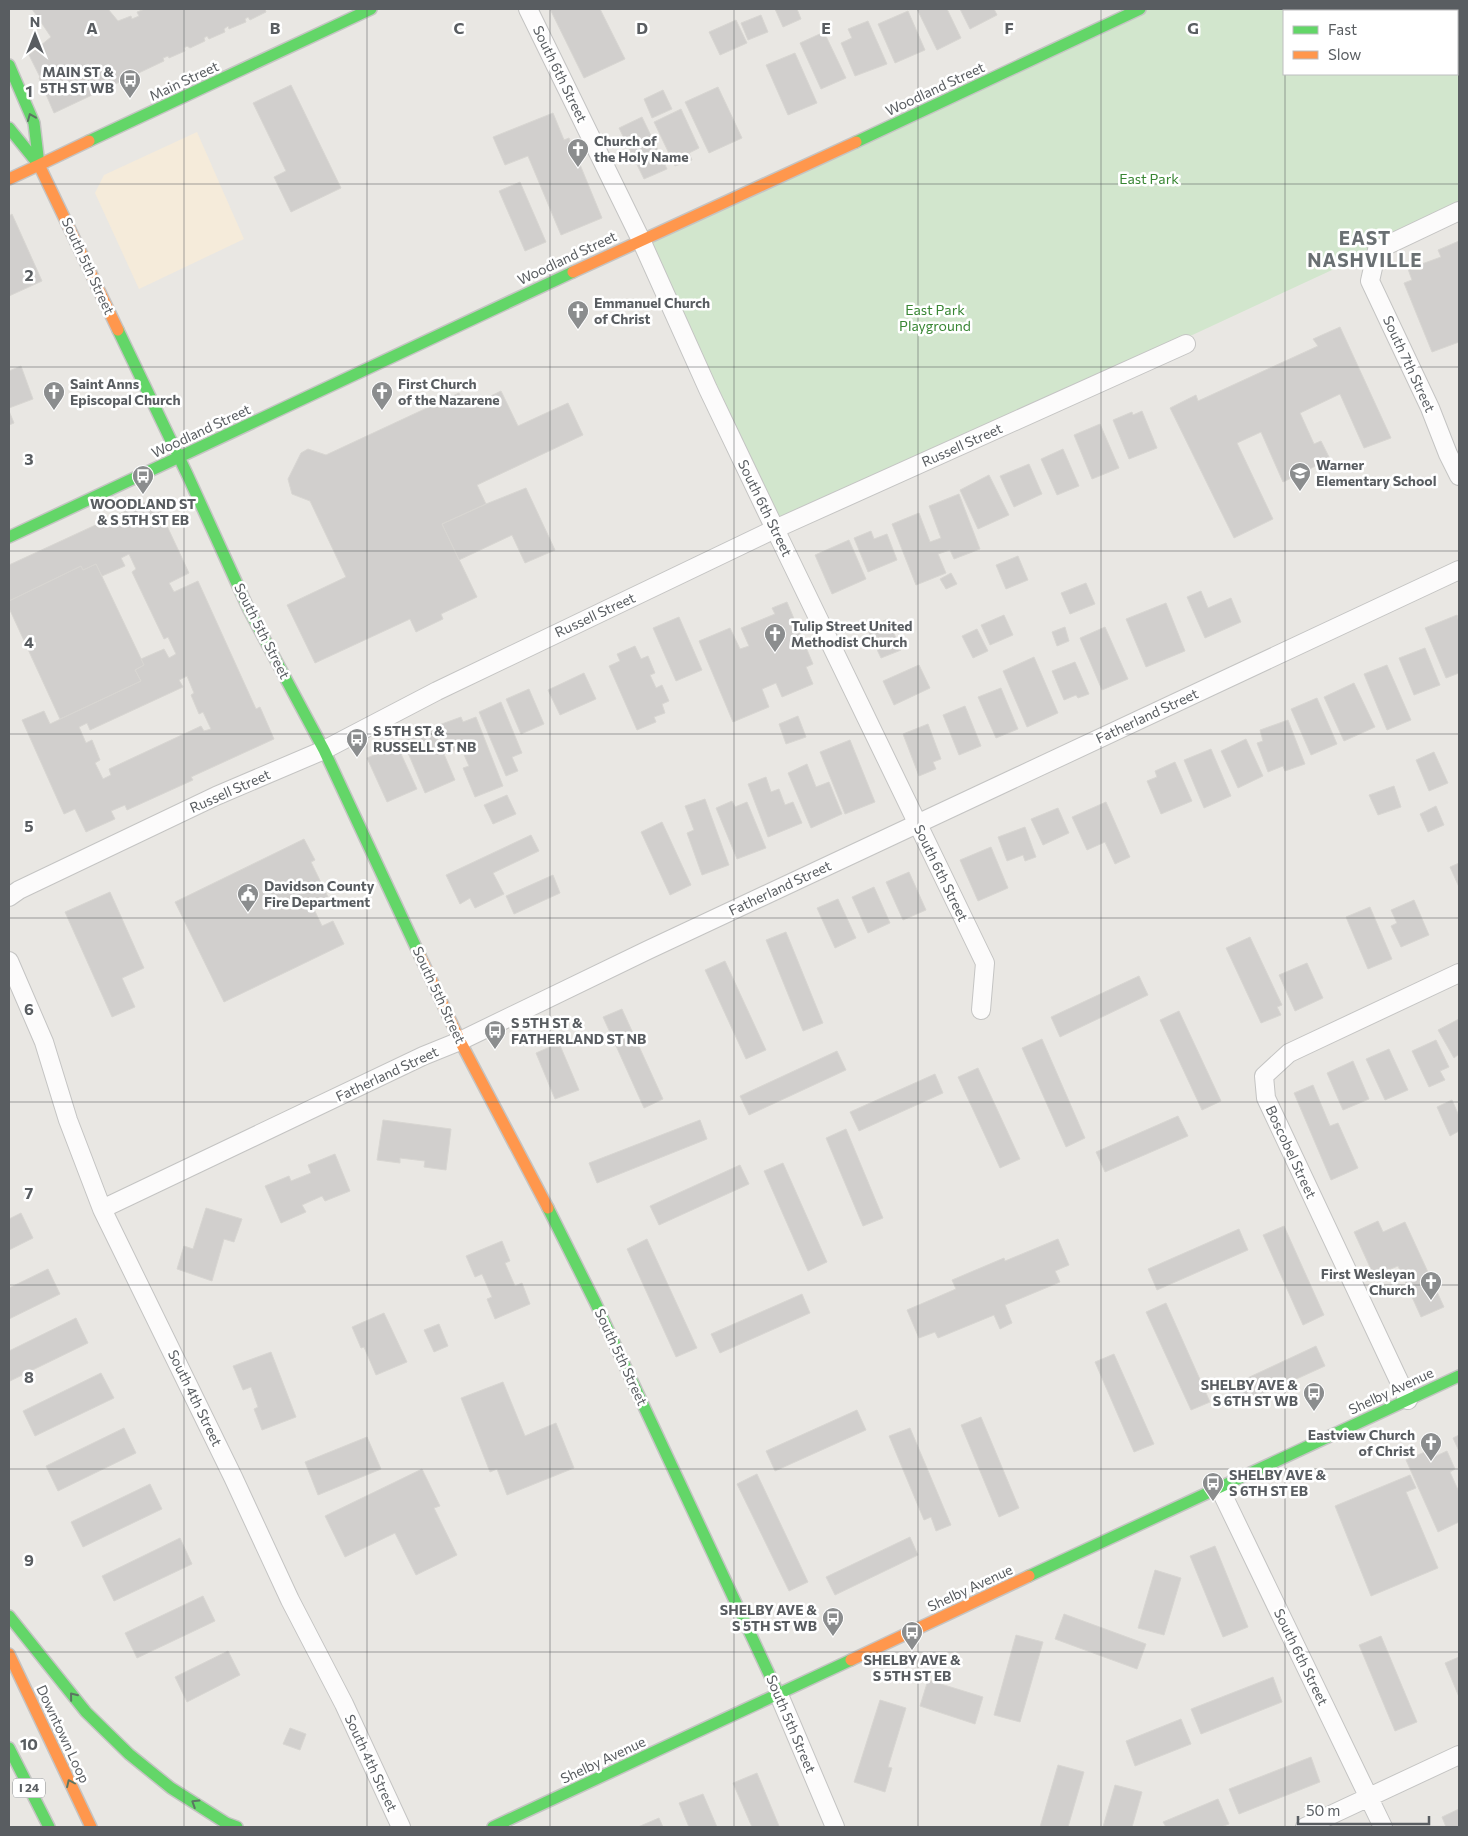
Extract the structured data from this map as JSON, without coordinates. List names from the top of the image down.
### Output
{
  "streets": {
    "main road": [
      "Main Street",
      "Woodland Street",
      "South 5th Street",
      "Shelby Avenue",
      "Downtown Loop",
      "I 24"
    ],
    "street": [
      "South 6th Street",
      "South 7th Street",
      "Russell Street",
      "Fatherland Street",
      "Boscobel Street",
      "South 4th Street"
    ]
  },
  "crossings": [
    ["South 6th Street", "Woodland Street"],
    ["South 6th Street", "Russell Street"],
    ["South 6th Street", "Fatherland Street"],
    ["South 6th Street", "Shelby Avenue"],
    ["Main Street", "South 5th Street"],
    ["Woodland Street", "South 5th Street"],
    ["South 5th Street", "Russell Street"],
    ["South 5th Street", "Fatherland Street"],
    ["South 5th Street", "Shelby Avenue"],
    ["Fatherland Street", "South 4th Street"],
    ["Boscobel Street", "Shelby Avenue"]
  ],
  "districts": ["EAST NASHVILLE"],
  "parks": ["East Park", "East Park Playground"],
  "places": {
    "bus stop": [
      "MAIN ST & 5TH ST WB",
      "WOODLAND ST & S 5TH ST EB",
      "S 5TH ST & RUSSELL ST NB",
      "S 5TH ST & FATHERLAND ST NB",
      "SHELBY AVE & S 6TH ST WB",
      "SHELBY AVE & S 6TH ST EB",
      "SHELBY AVE & S 5TH ST WB",
      "SHELBY AVE & S 5TH ST EB"
    ],
    "church": [
      "Church of the Holy Name",
      "Emmanuel Church of Christ",
      "Saint Anns Episcopal Church",
      "First Church of the Nazarene",
      "Tulip Street United Methodist Church",
      "First Wesleyan Church",
      "Eastview Church of Christ"
    ],
    "school or university": ["Warner Elementary School"],
    "public building": ["Davidson County Fire Department"]
  },
  "legend": ["Fast", "Slow"],
  "scale_bar": "50 m",
  "north": "top",
  "grid": {
    "columns": [
      "A",
      "B",
      "C",
      "D",
      "E",
      "F",
      "G"
    ],
    "rows": [
      "1",
      "2",
      "3",
      "4",
      "5",
      "6",
      "7",
      "8",
      "9",
      "10"
    ]
  }
}
